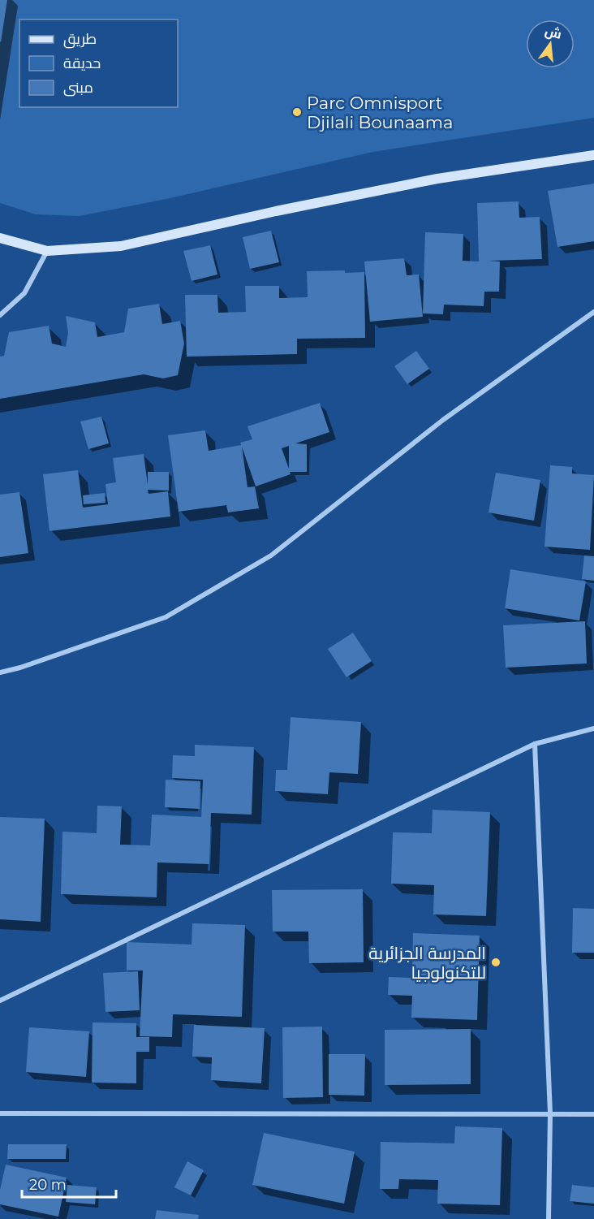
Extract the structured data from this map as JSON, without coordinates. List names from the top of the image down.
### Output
{
  "places": ["Parc Omnisport Djilali Bounaama", "المدرسة الجزائرية للتكنولوجيا"],
  "legend": ["طريق", "حديقة", "مبنى"],
  "scale_bar": "20 m",
  "north": "top"
}
